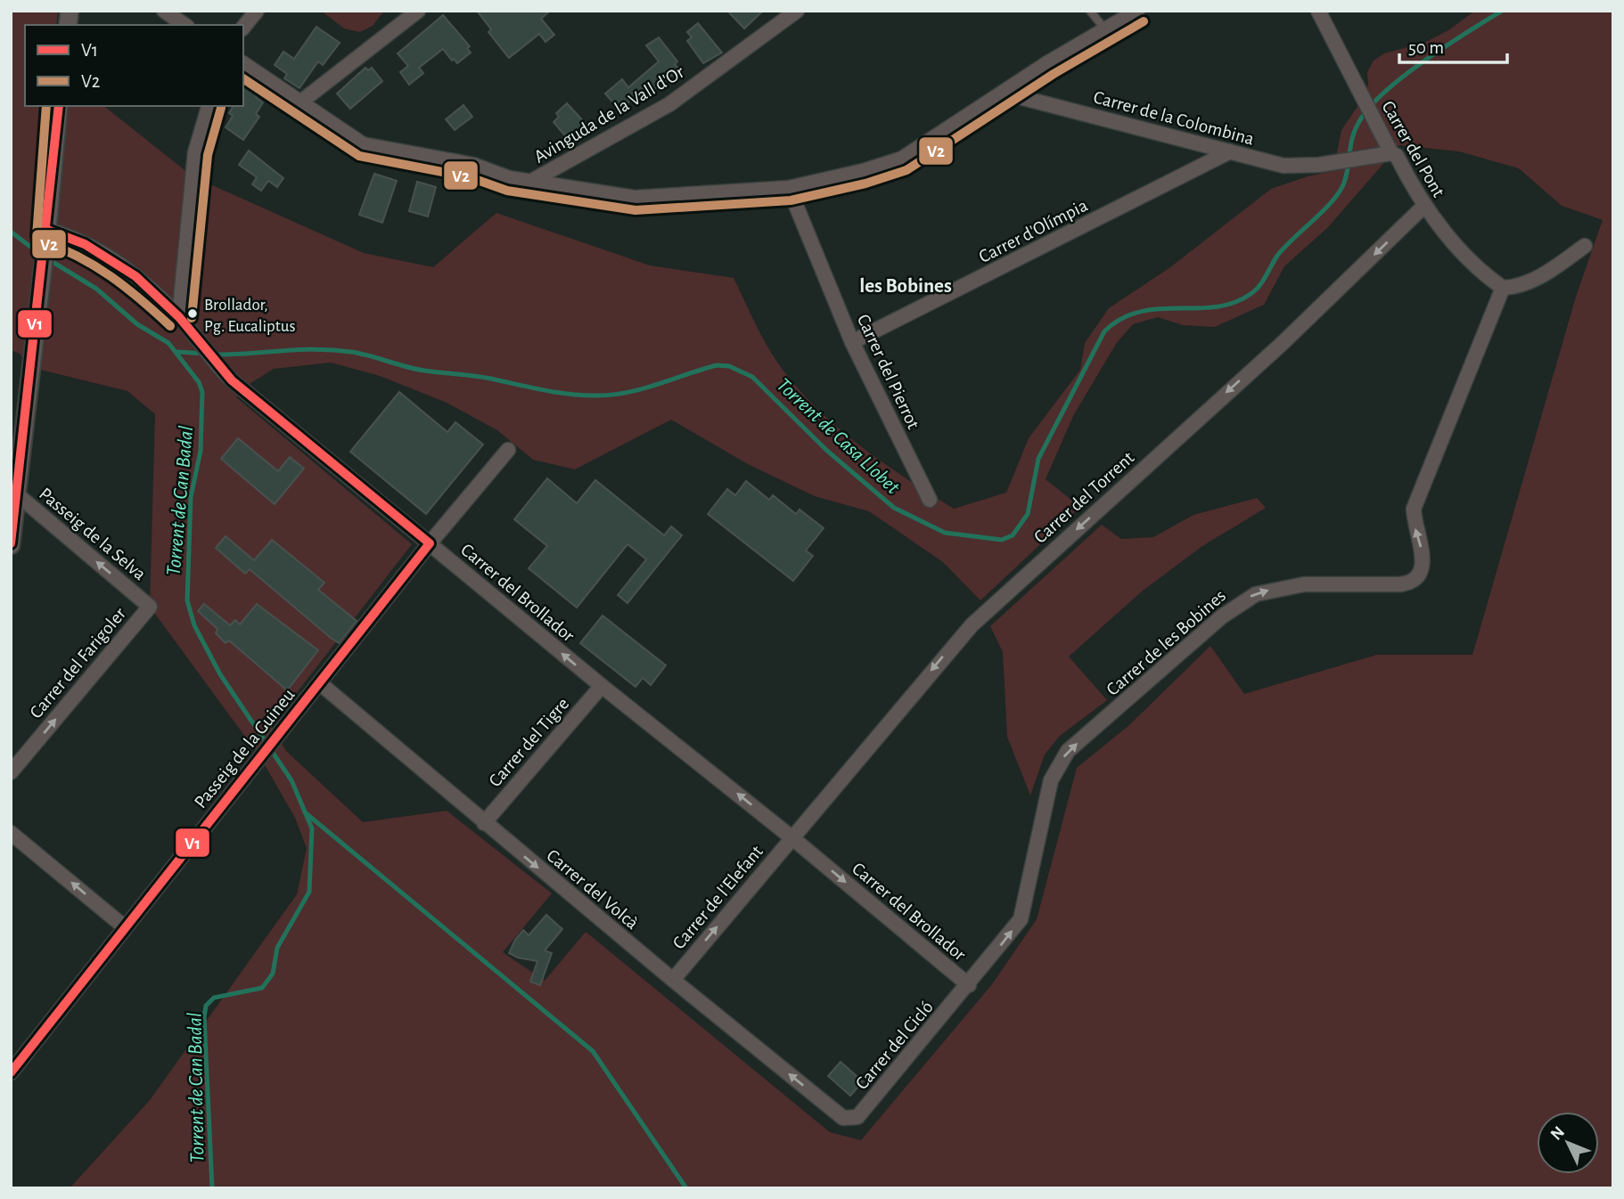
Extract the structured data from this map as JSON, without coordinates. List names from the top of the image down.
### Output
{
  "streets": {
    "street": [
      "Avinguda de la Vall d'Or",
      "Carrer de la Colombina",
      "Carrer del Pont",
      "Carrer d'Olímpia",
      "Carrer del Pierrot",
      "Carrer del Torrent",
      "Passeig de la Selva",
      "Carrer del Brollador",
      "Carrer de les Bobines",
      "Carrer del Farigoler",
      "Carrer del Tigre",
      "Passeig de la Guineu",
      "Carrer del Volcà",
      "Carrer de l'Elefant",
      "Carrer del Cicló"
    ]
  },
  "crossings": [
    ["Carrer de la Colombina", "Carrer del Pont"],
    ["Carrer de la Colombina", "Carrer d'Olímpia"],
    ["Carrer del Pont", "Carrer del Torrent"],
    ["Carrer del Pont", "Carrer de les Bobines"],
    ["Carrer d'Olímpia", "Carrer del Pierrot"],
    ["Carrer del Torrent", "Carrer del Brollador"],
    ["Carrer del Torrent", "Carrer de l'Elefant"],
    ["Passeig de la Selva", "Carrer del Farigoler"],
    ["Carrer del Brollador", "Carrer de les Bobines"],
    ["Carrer del Brollador", "Carrer del Tigre"],
    ["Carrer del Brollador", "Passeig de la Guineu"],
    ["Carrer del Brollador", "Carrer de l'Elefant"],
    ["Carrer del Brollador", "Carrer del Cicló"],
    ["Carrer de les Bobines", "Carrer del Cicló"],
    ["Carrer del Tigre", "Carrer del Volcà"],
    ["Passeig de la Guineu", "Carrer del Volcà"],
    ["Carrer del Volcà", "Carrer de l'Elefant"],
    ["Carrer del Volcà", "Carrer del Cicló"]
  ],
  "one_way": [
    "Carrer del Torrent",
    "Passeig de la Selva",
    "Carrer de les Bobines",
    "Carrer del Farigoler",
    "Carrer de l'Elefant"
  ],
  "districts": ["les Bobines"],
  "water": ["Torrent de Casa Llobet", "Torrent de Can Badal"],
  "places": ["Brollador, Pg. Eucaliptus"],
  "lines": ["transit line V2", "transit line V1"],
  "legend": ["V1", "V2"],
  "scale_bar": "50 m",
  "north": "top left"
}
